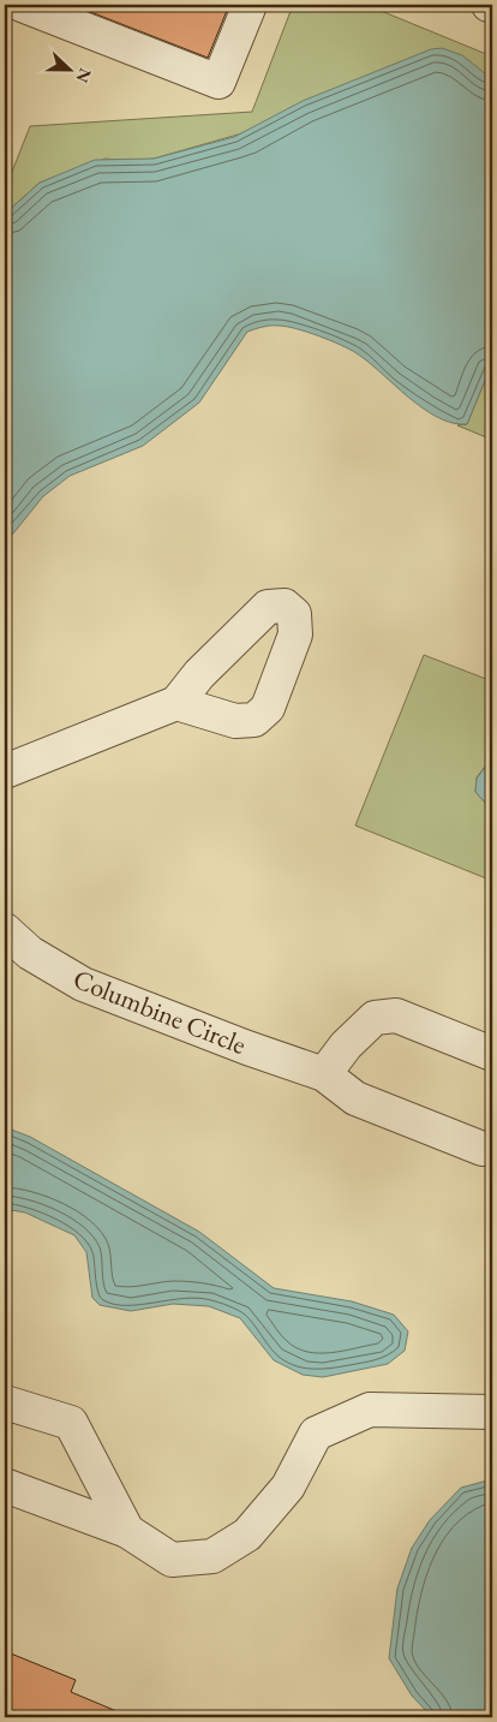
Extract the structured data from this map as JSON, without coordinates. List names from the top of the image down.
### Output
{
  "streets": {
    "street": ["Columbine Circle"]
  },
  "north": "right"
}
